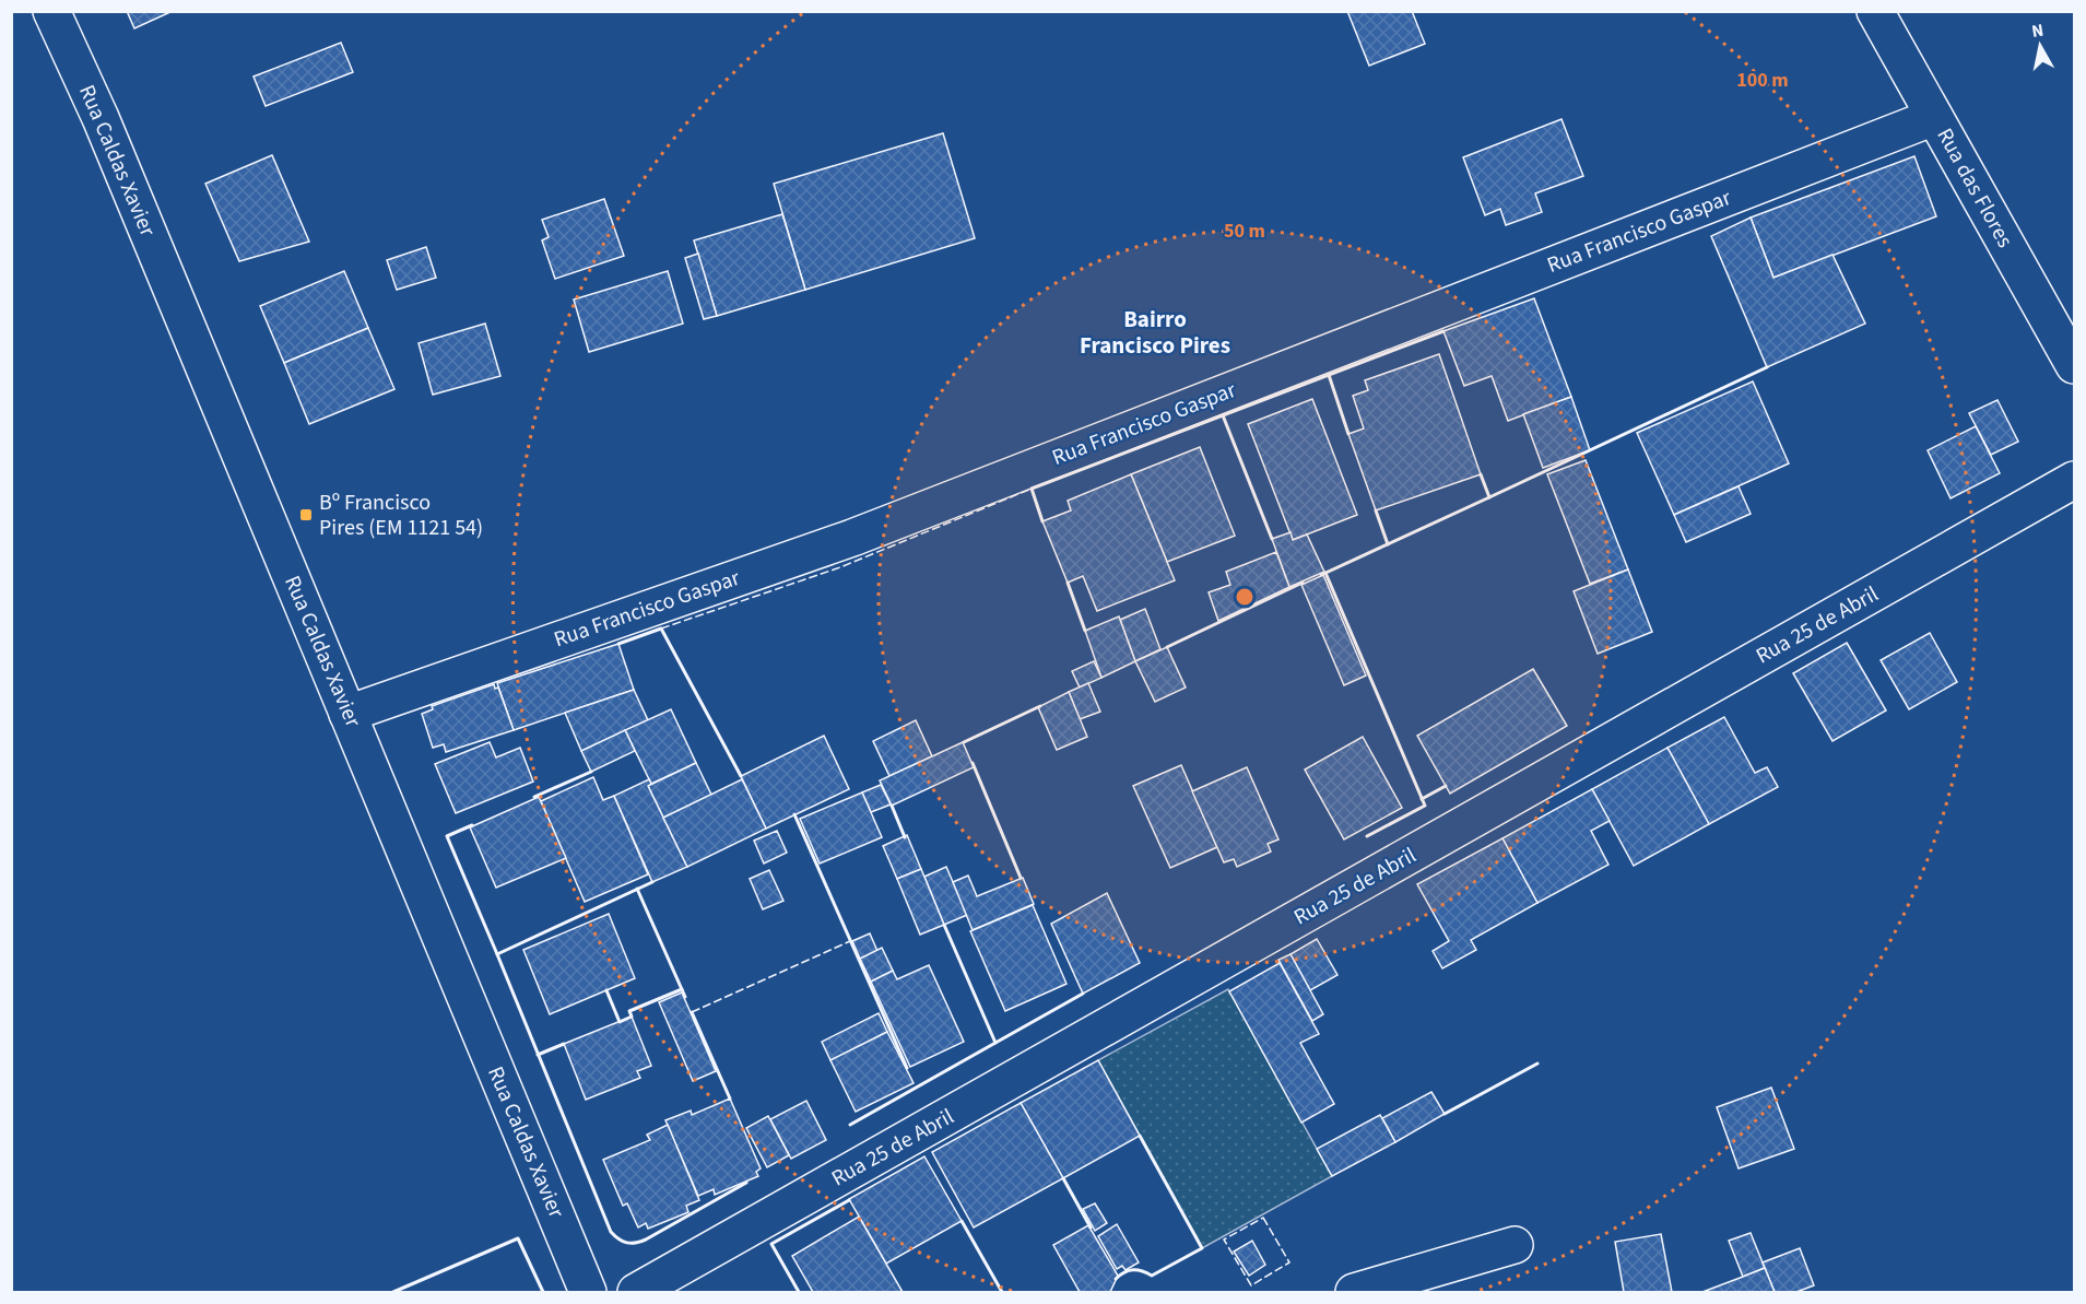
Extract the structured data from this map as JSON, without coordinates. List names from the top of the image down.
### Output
{
  "streets": {
    "street": [
      "Rua Caldas Xavier",
      "Rua das Flores",
      "Rua Francisco Gaspar",
      "Rua 25 de Abril"
    ]
  },
  "crossings": [
    ["Rua Caldas Xavier", "Rua Francisco Gaspar"],
    ["Rua das Flores", "Rua Francisco Gaspar"]
  ],
  "districts": ["Bairro Francisco Pires"],
  "places": {
    "transit": ["Bº Francisco Pires (EM 1121 54)"]
  },
  "north": "top",
  "rings": ["100 m", "50 m"]
}
